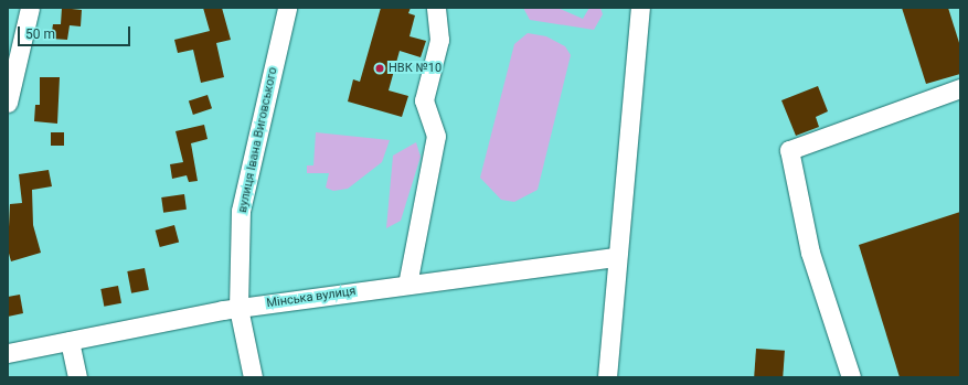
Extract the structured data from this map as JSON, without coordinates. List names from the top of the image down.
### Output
{
  "streets": {
    "street": ["вулиця Івана Виговського", "Мінська вулиця"]
  },
  "crossings": [
    ["вулиця Івана Виговського", "Мінська вулиця"]
  ],
  "places": ["НВК №10"],
  "scale_bar": "50 m"
}
